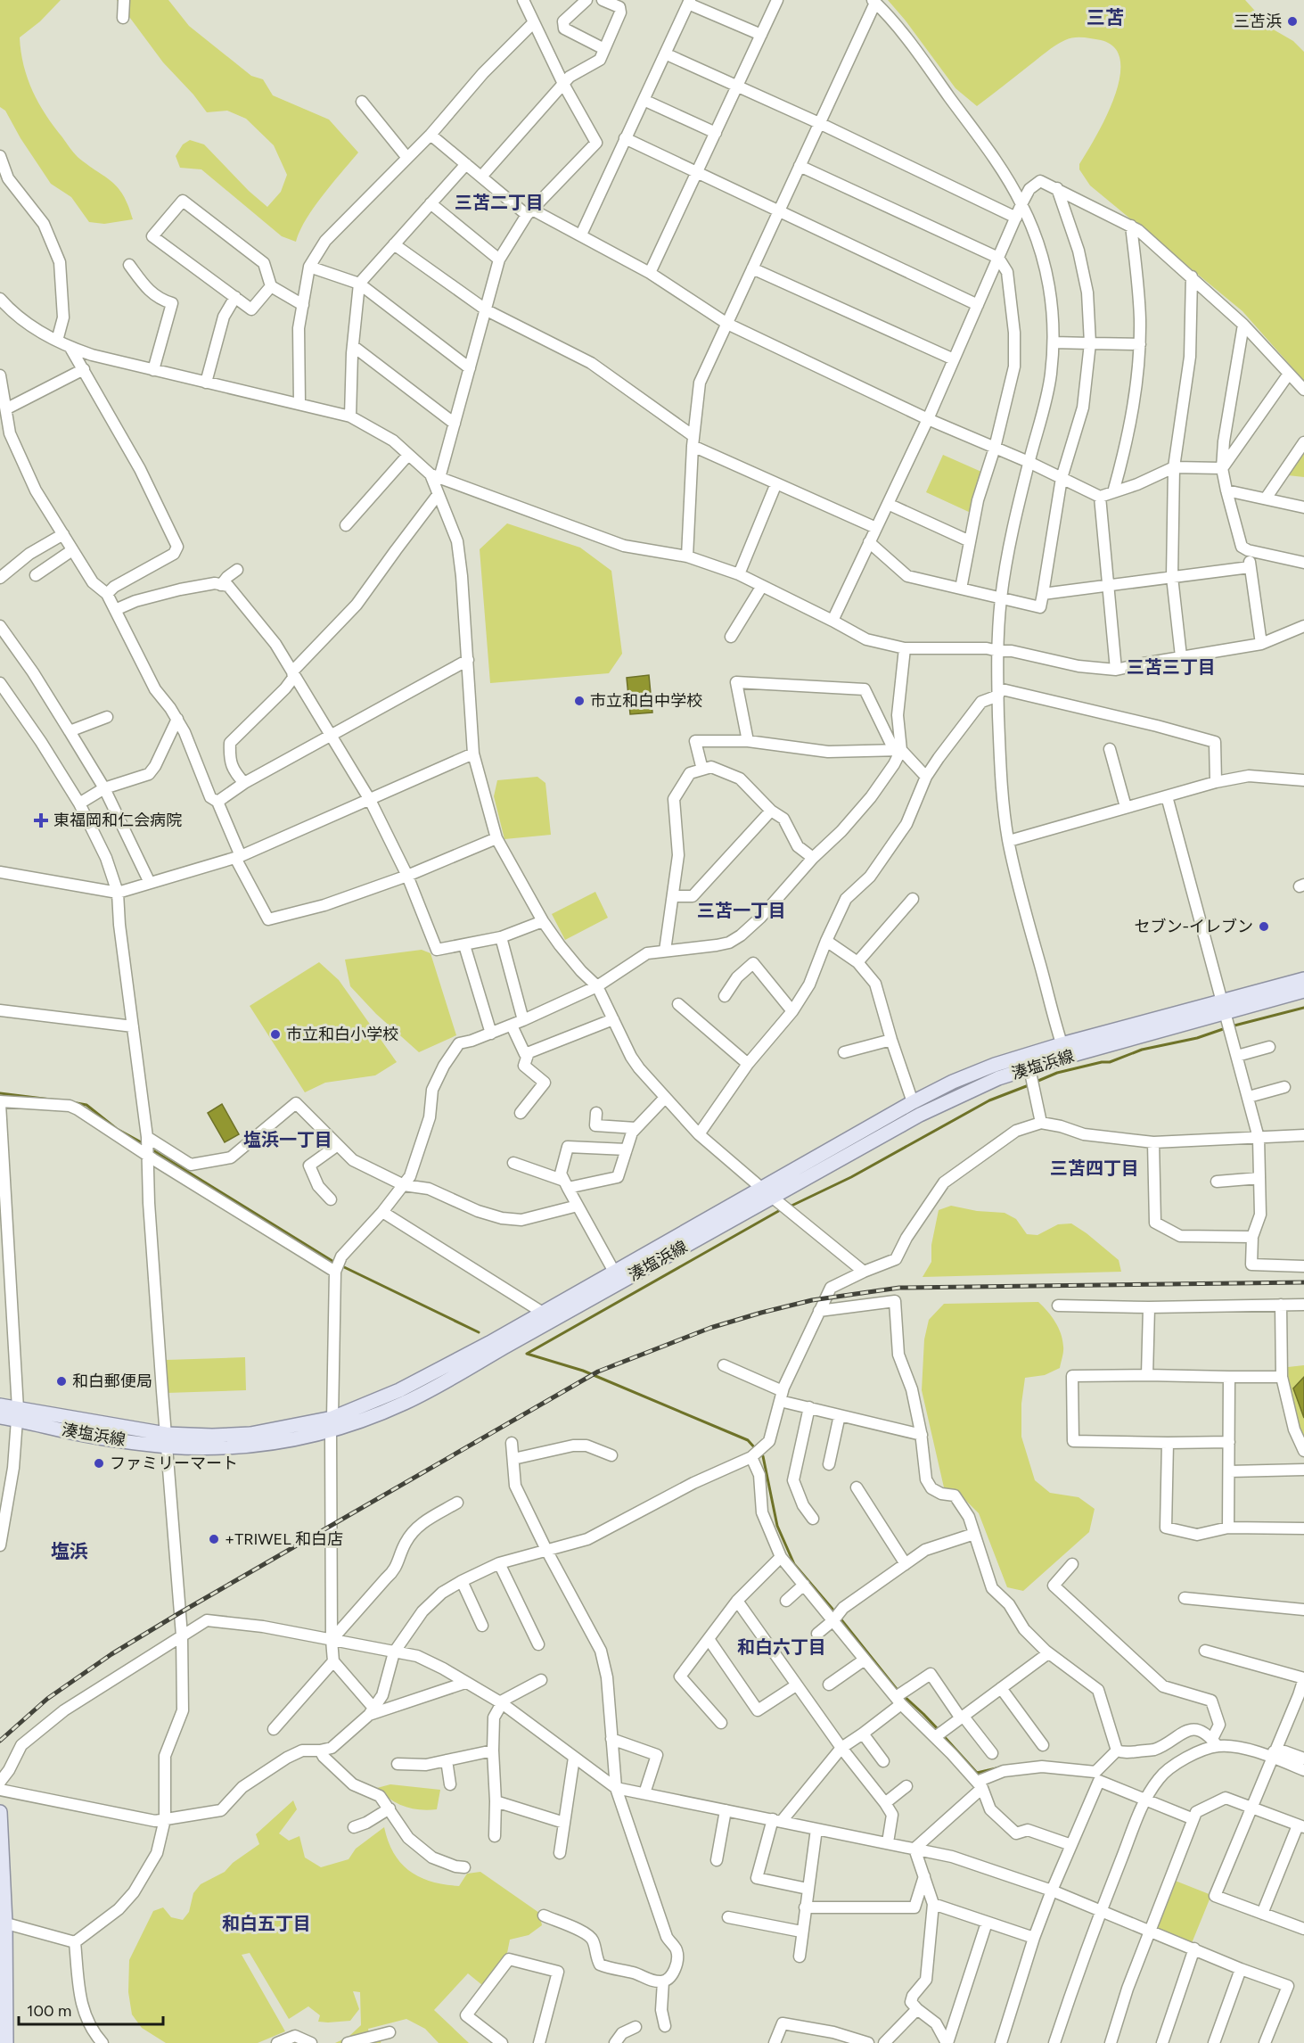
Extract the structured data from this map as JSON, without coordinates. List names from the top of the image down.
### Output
{
  "streets": {
    "main road": ["湊塩浜線"]
  },
  "districts": [
    "三苫",
    "三苫二丁目",
    "三苫三丁目",
    "三苫一丁目",
    "塩浜一丁目",
    "三苫四丁目",
    "塩浜",
    "和白六丁目",
    "和白五丁目"
  ],
  "places": {
    "other": [
      "三苫浜",
      "市立和白中学校",
      "セブン-イレブン",
      "市立和白小学校",
      "和白郵便局",
      "ファミリーマート",
      "+TRIWEL 和白店"
    ],
    "health": ["東福岡和仁会病院"]
  },
  "scale_bar": "100 m"
}
